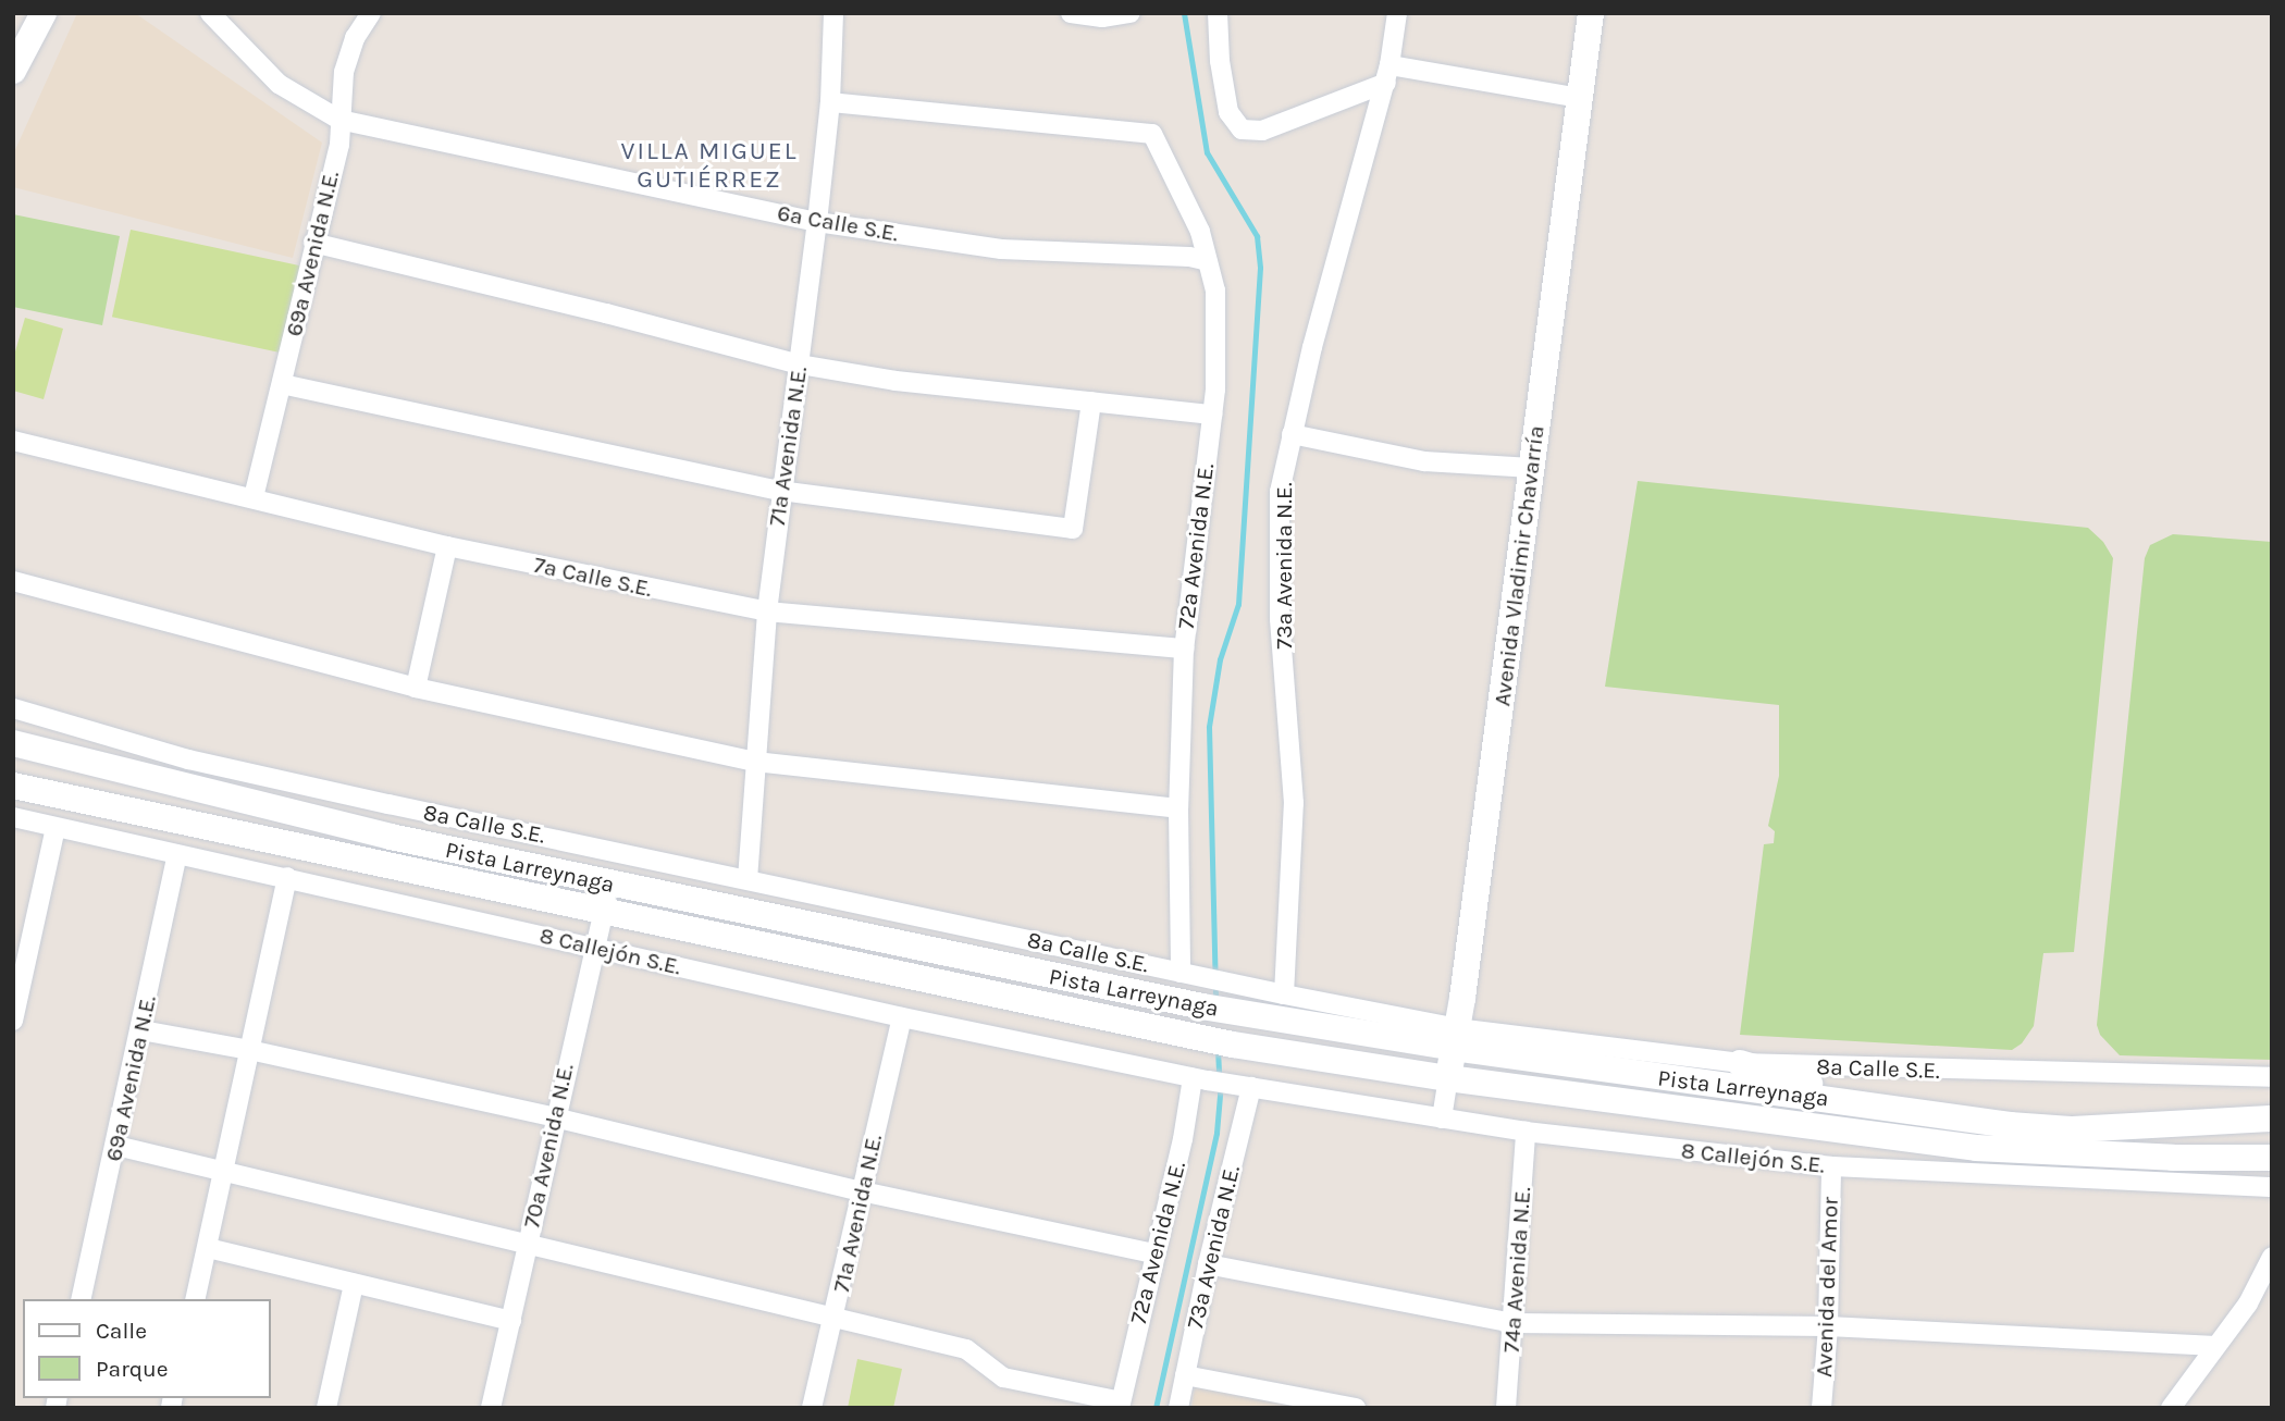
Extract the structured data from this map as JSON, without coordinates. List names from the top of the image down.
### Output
{
  "streets": {
    "main road": ["Avenida Vladimir Chavarría", "Pista Larreynaga"],
    "street": [
      "6a Calle S.E.",
      "69a Avenida N.E.",
      "71a Avenida N.E.",
      "72a Avenida N.E.",
      "73a Avenida N.E.",
      "7a Calle S.E.",
      "8a Calle S.E.",
      "8 Callejón S.E.",
      "70a Avenida N.E.",
      "74a Avenida N.E.",
      "Avenida del Amor"
    ]
  },
  "crossings": [
    ["6a Calle S.E.", "69a Avenida N.E."],
    ["6a Calle S.E.", "71a Avenida N.E."],
    ["6a Calle S.E.", "72a Avenida N.E."],
    ["69a Avenida N.E.", "7a Calle S.E."],
    ["69a Avenida N.E.", "8 Callejón S.E."],
    ["71a Avenida N.E.", "72a Avenida N.E."],
    ["71a Avenida N.E.", "7a Calle S.E."],
    ["71a Avenida N.E.", "8a Calle S.E."],
    ["71a Avenida N.E.", "8 Callejón S.E."],
    ["72a Avenida N.E.", "7a Calle S.E."],
    ["72a Avenida N.E.", "8a Calle S.E."],
    ["72a Avenida N.E.", "8 Callejón S.E."],
    ["73a Avenida N.E.", "8a Calle S.E."],
    ["73a Avenida N.E.", "8 Callejón S.E."],
    ["Avenida Vladimir Chavarría", "8a Calle S.E."],
    ["Avenida Vladimir Chavarría", "Pista Larreynaga"],
    ["Avenida Vladimir Chavarría", "8 Callejón S.E."],
    ["8a Calle S.E.", "Pista Larreynaga"],
    ["Pista Larreynaga", "70a Avenida N.E."],
    ["8 Callejón S.E.", "70a Avenida N.E."],
    ["8 Callejón S.E.", "74a Avenida N.E."],
    ["8 Callejón S.E.", "Avenida del Amor"]
  ],
  "districts": ["VILLA MIGUEL GUTIÉRREZ"],
  "legend": ["Calle", "Parque"]
}
